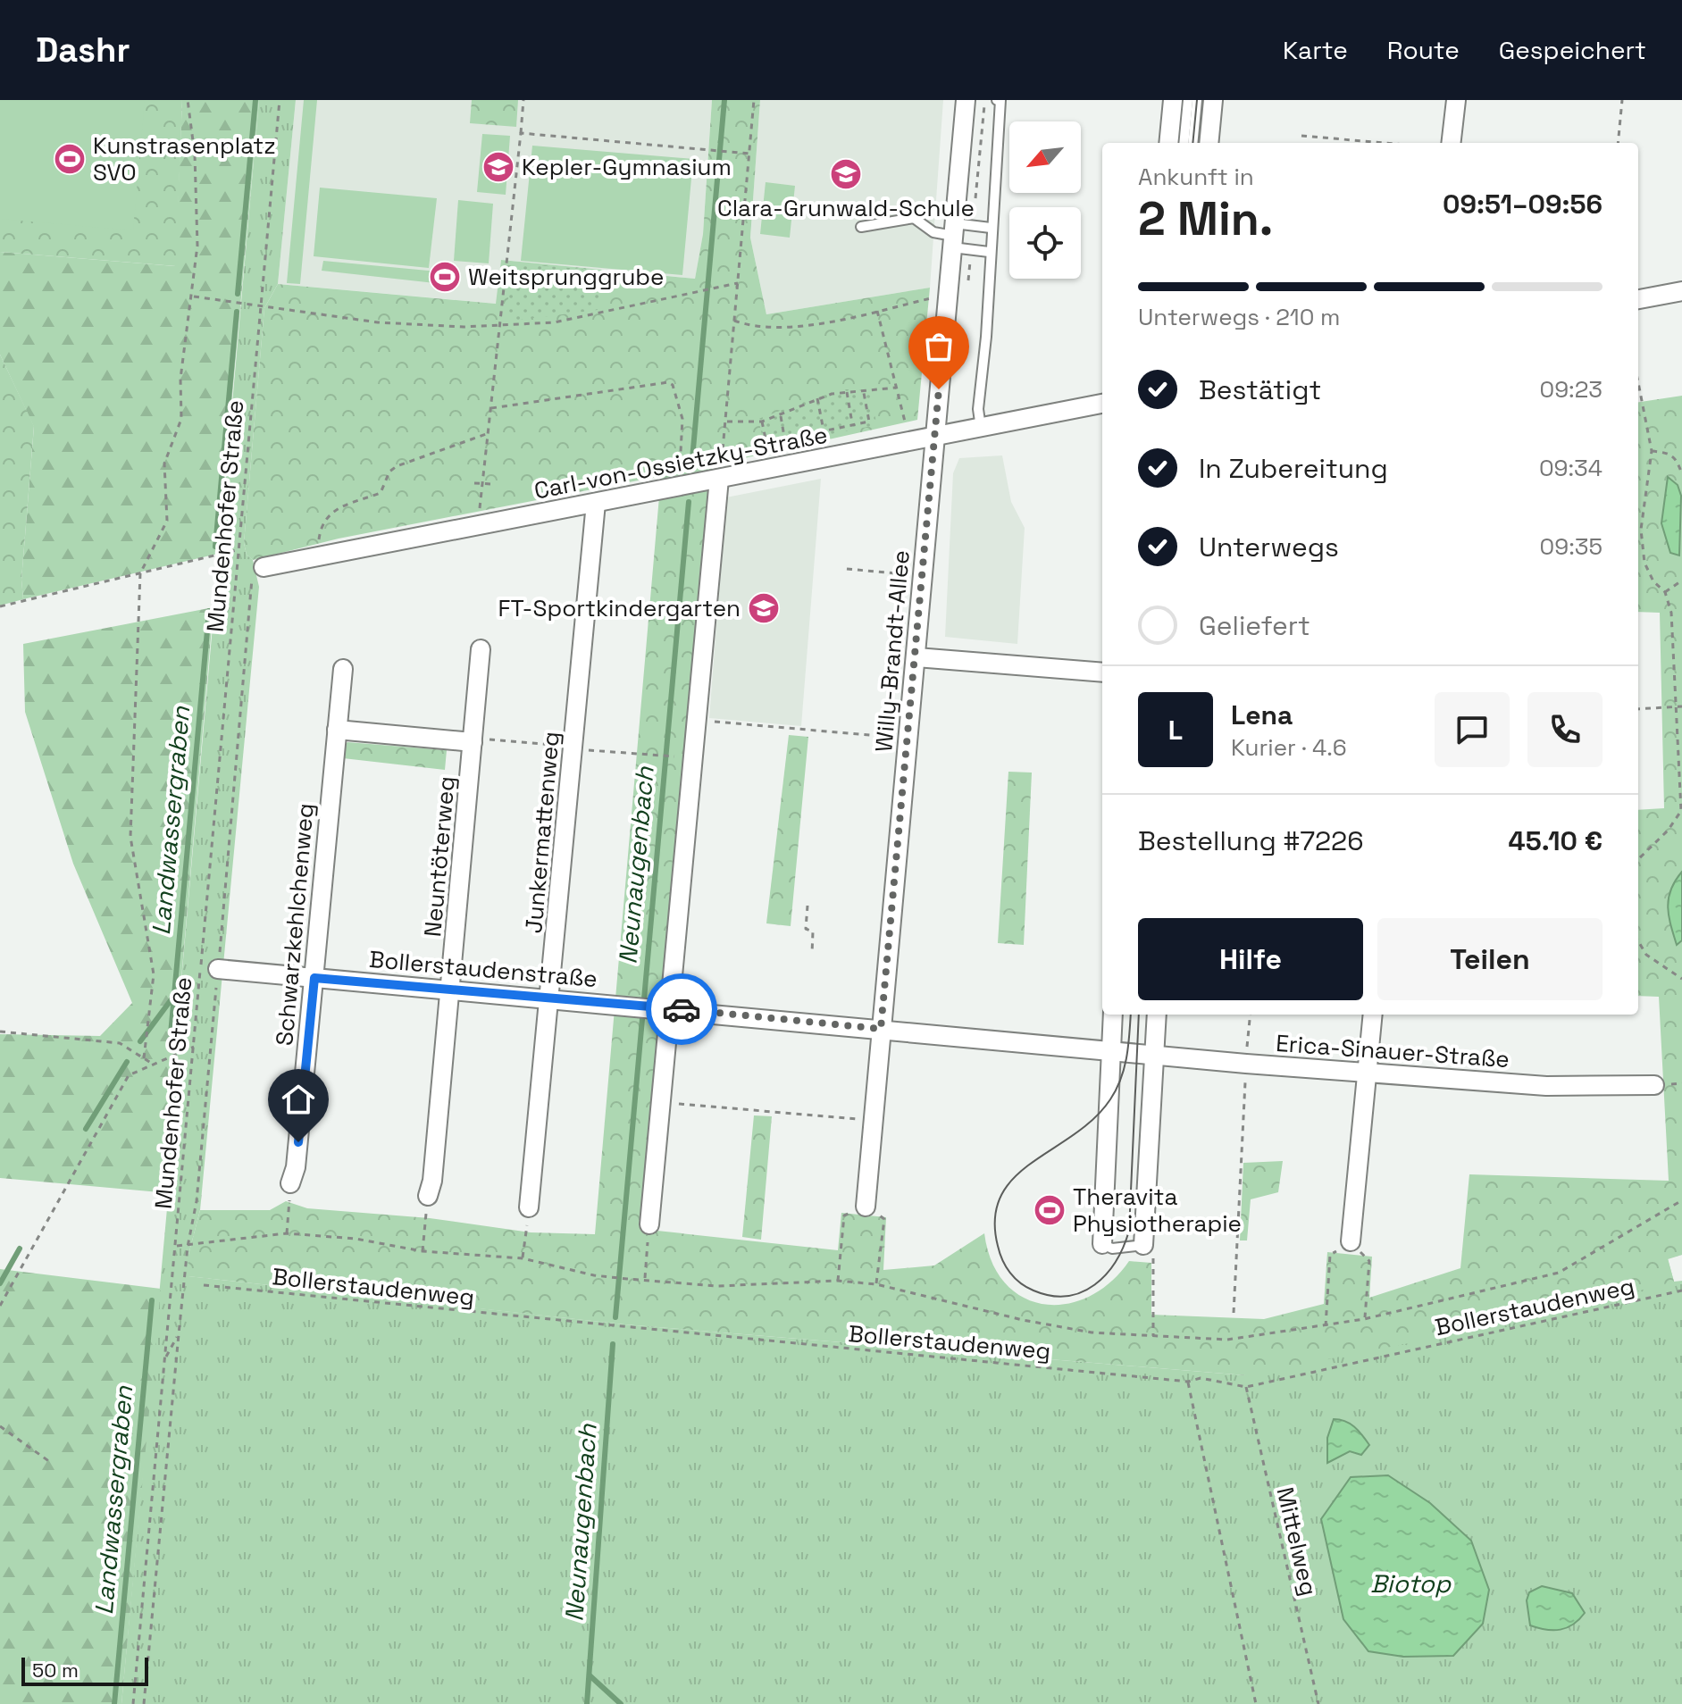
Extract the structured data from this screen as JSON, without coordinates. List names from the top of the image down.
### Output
{
  "streets": {
    "street": [
      "Carl-von-Ossietzky-Straße",
      "Willy-Brandt-Allee",
      "Junkermattenweg",
      "Neuntöterweg",
      "Schwarzkehlchenweg",
      "Bollerstaudenstraße",
      "Erica-Sinauer-Straße"
    ],
    "path": ["Mundenhofer Straße", "Bollerstaudenweg", "Mittelweg"]
  },
  "crossings": [
    ["Carl-von-Ossietzky-Straße", "Willy-Brandt-Allee"],
    ["Carl-von-Ossietzky-Straße", "Junkermattenweg"],
    ["Willy-Brandt-Allee", "Bollerstaudenstraße"],
    ["Junkermattenweg", "Bollerstaudenstraße"],
    ["Neuntöterweg", "Bollerstaudenstraße"],
    ["Schwarzkehlchenweg", "Bollerstaudenstraße"],
    ["Bollerstaudenstraße", "Erica-Sinauer-Straße"],
    ["Bollerstaudenweg", "Mittelweg"]
  ],
  "water": ["Landwassergraben", "Neunaugenbach", "Biotop"],
  "places": {
    "sports": ["Kunstrasenplatz SVO", "Weitsprunggrube", "Theravita Physiotherapie"],
    "school or university": ["Kepler-Gymnasium", "Clara-Grunwald-Schule", "FT-Sportkindergarten"]
  },
  "scale_bar": "50 m",
  "north": "bottom left",
  "page": {
    "header": "Dashr",
    "nav": ["Karte", "Route", "Gespeichert"],
    "heading": ["2 Min.", "Ankunft in", "09:51–09:56"],
    "panel": [
      "Lena",
      "Kurier · 4.6",
      "Bestellung #7226",
      "45.10 €"
    ],
    "bar": "Unterwegs · 210 m",
    "list": [
      ["Bestätigt", "09:23"],
      ["In Zubereitung", "09:34"],
      ["Unterwegs", "09:35"],
      "Geliefert"
    ],
    "round": "L",
    "buttons": ["Hilfe", "Teilen"],
    "scale": "50 m"
  }
}
